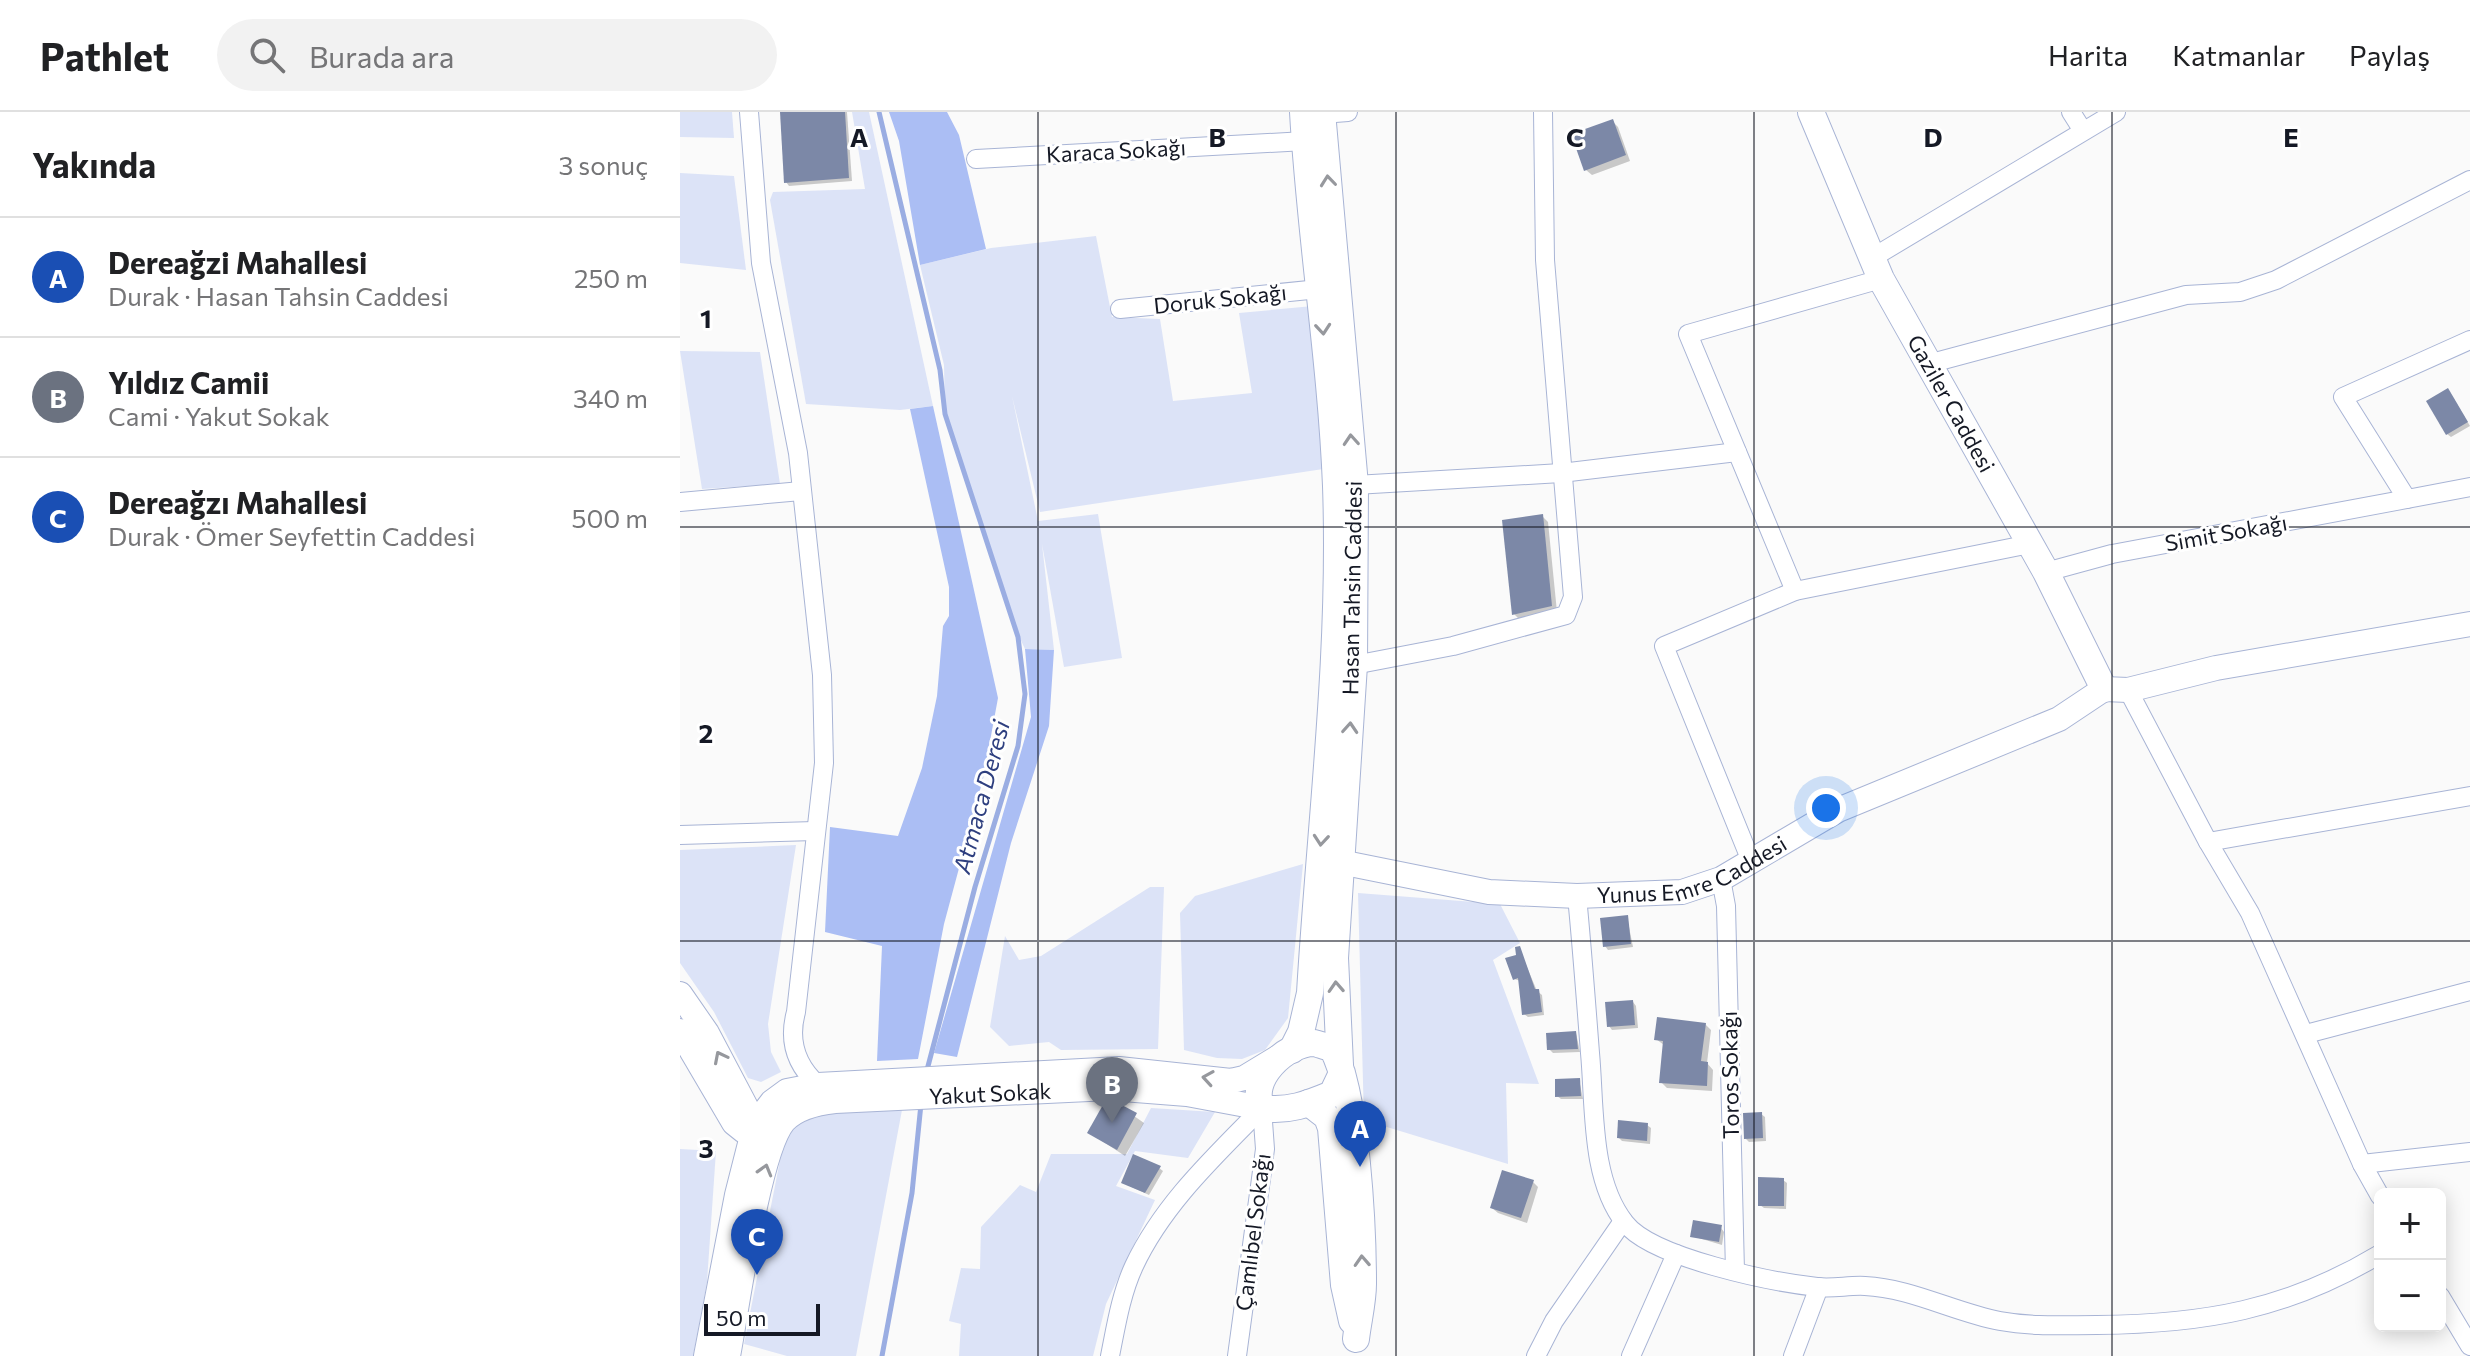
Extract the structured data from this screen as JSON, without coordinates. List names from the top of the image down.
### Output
{
  "streets": {
    "main road": ["Gaziler Caddesi", "Hasan Tahsin Caddesi"],
    "street": [
      "Karaca Sokağı",
      "Doruk Sokağı",
      "Simit Sokağı",
      "Yunus Emre Caddesi",
      "Toros Sokağı",
      "Yakut Sokak",
      "Çamlıbel Sokağı"
    ]
  },
  "crossings": [
    ["Karaca Sokağı", "Hasan Tahsin Caddesi"],
    ["Doruk Sokağı", "Hasan Tahsin Caddesi"],
    ["Gaziler Caddesi", "Simit Sokağı"],
    ["Gaziler Caddesi", "Yunus Emre Caddesi"],
    ["Hasan Tahsin Caddesi", "Yunus Emre Caddesi"],
    ["Hasan Tahsin Caddesi", "Yakut Sokak"],
    ["Hasan Tahsin Caddesi", "Çamlıbel Sokağı"],
    ["Yunus Emre Caddesi", "Toros Sokağı"],
    ["Yakut Sokak", "Çamlıbel Sokağı"]
  ],
  "water": ["Atmaca Deresi"],
  "scale_bar": "50 m",
  "page": {
    "header": "Pathlet",
    "search": "Burada ara",
    "nav": ["Harita", "Katmanlar", "Paylaş"],
    "heading": ["Yakında", "3 sonuç"],
    "list": [
      {
        "mark": "A",
        "name": "Dereağzi Mahallesi",
        "note": "Durak · Hasan Tahsin Caddesi",
        "value": "250 m"
      },
      {
        "mark": "B",
        "name": "Yıldız Camii",
        "note": "Cami · Yakut Sokak",
        "value": "340 m"
      },
      {
        "mark": "C",
        "name": "Dereağzı Mahallesi",
        "note": "Durak · Ömer Seyfettin Caddesi",
        "value": "500 m"
      }
    ],
    "pins": ["B", "A", "C"],
    "map_buttons": ["+", "−"],
    "scale": "50 m"
  },
  "grid": {
    "columns": [
      "A",
      "B",
      "C",
      "D",
      "E"
    ],
    "rows": ["1", "2", "3"]
  }
}
